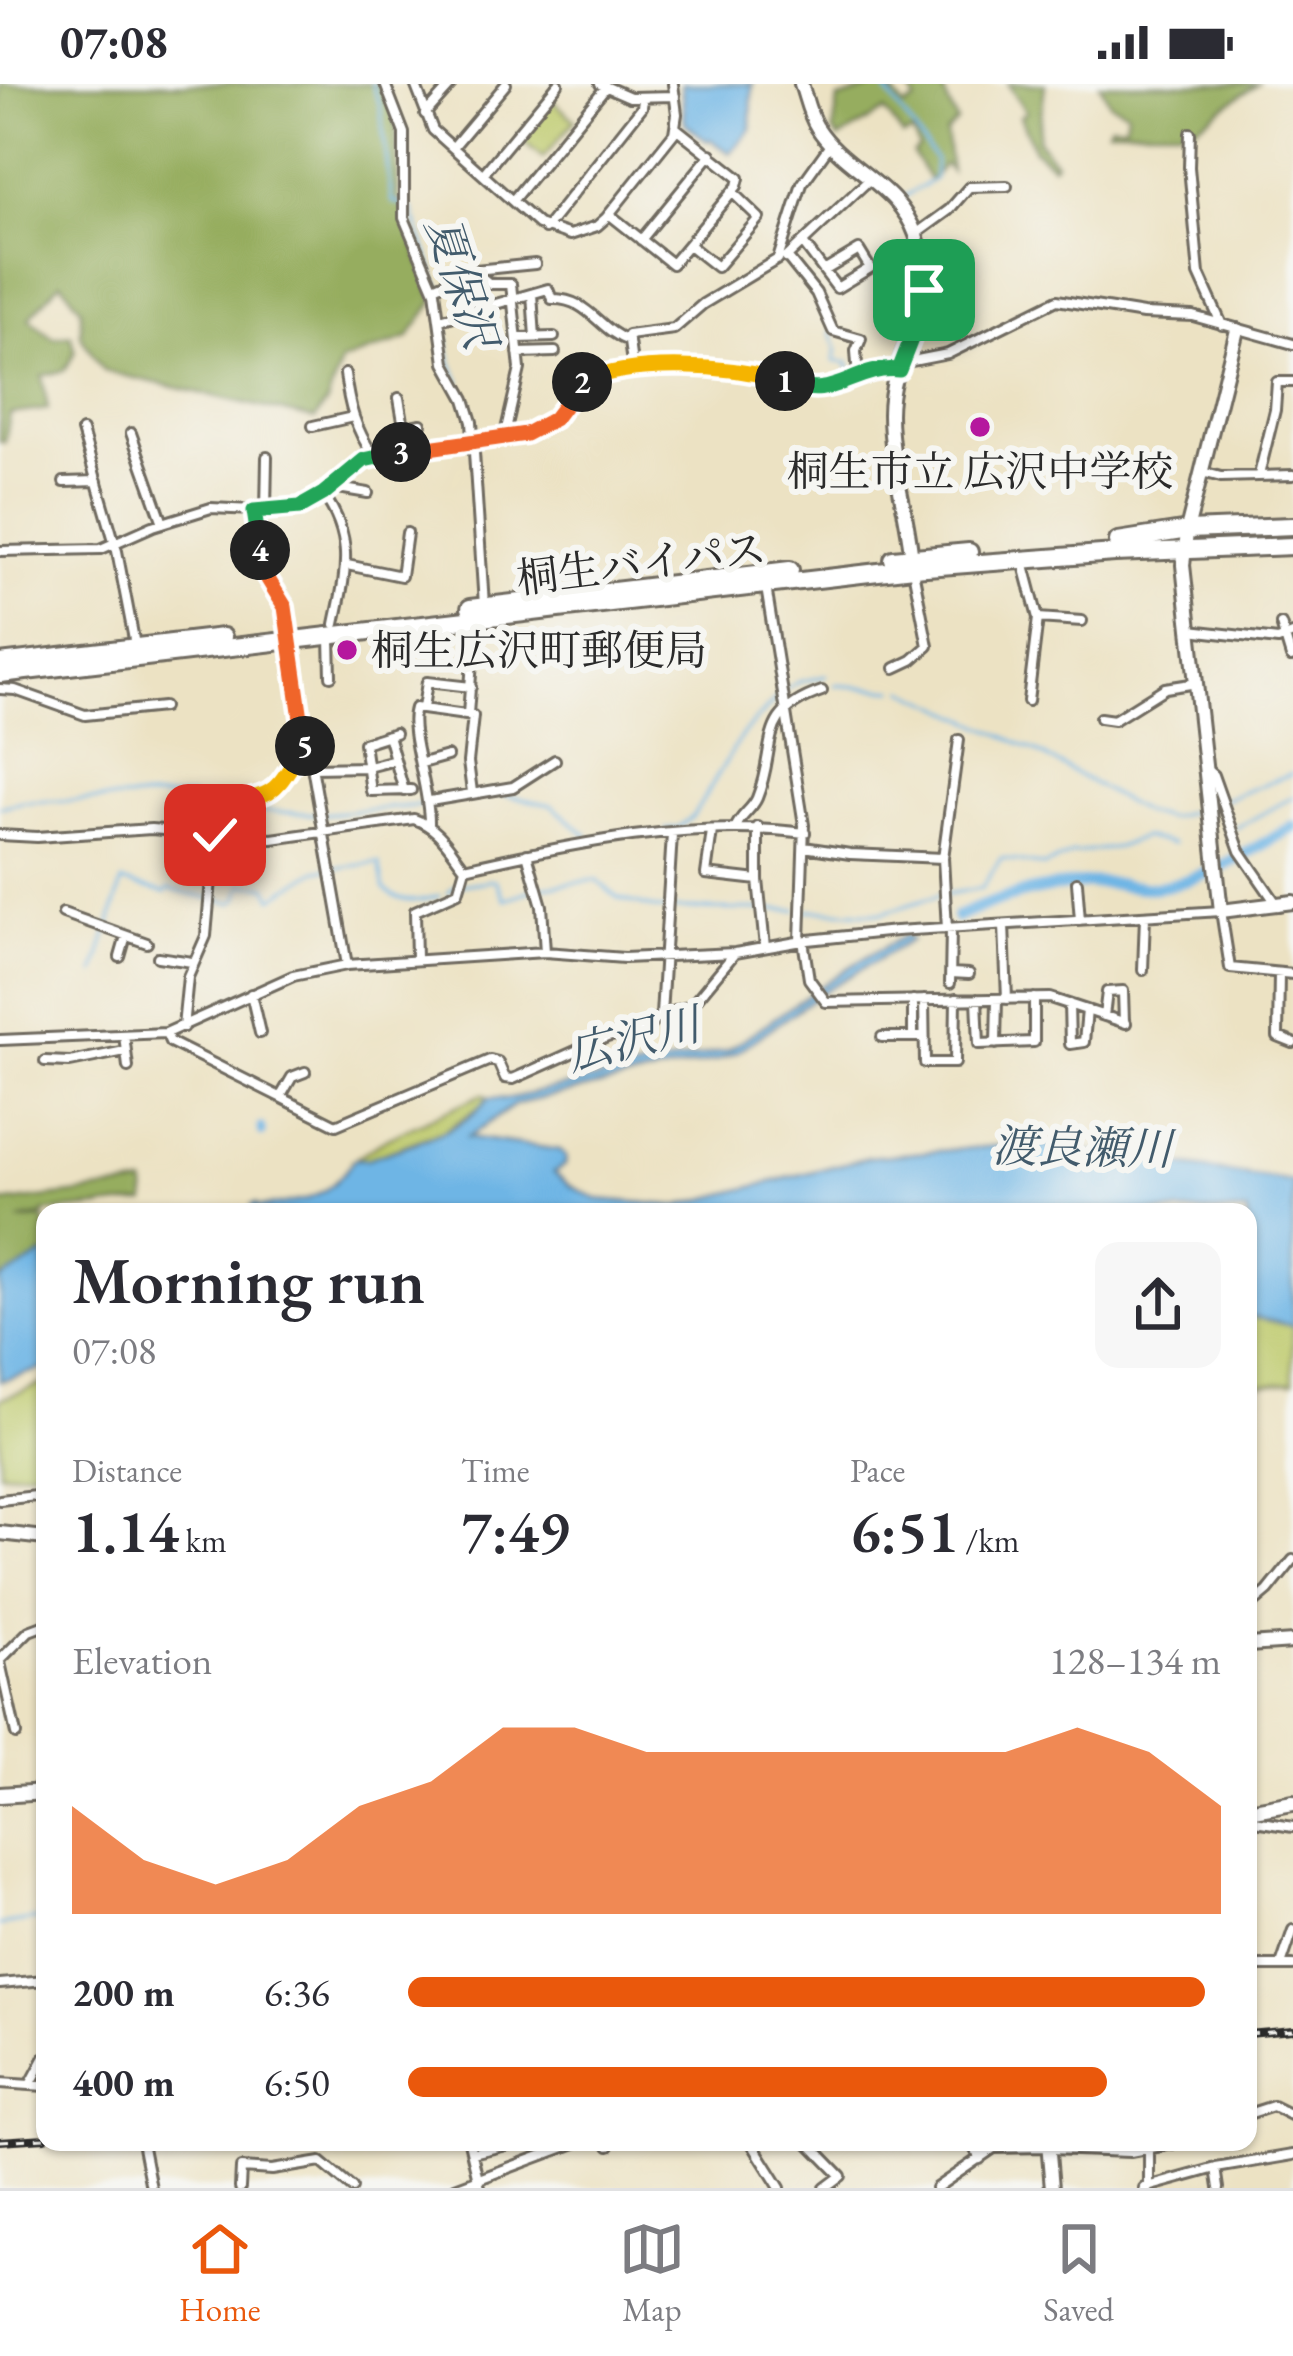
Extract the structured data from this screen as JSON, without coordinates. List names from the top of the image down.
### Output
{
  "streets": {
    "highway": ["桐生バイパス"]
  },
  "water": ["夏保沢", "広沢川", "渡良瀬川"],
  "places": ["桐生市立 広沢中学校", "桐生広沢町郵便局"],
  "page": {
    "status": "07:08",
    "pins": [
      "1",
      "2",
      "3",
      "4",
      "5"
    ],
    "heading": ["Morning run", "07:08"],
    "stats": [
      ["Distance", "1.14 km"],
      ["Time", "7:49"],
      ["Pace", "6:51 /km"]
    ],
    "chart": ["Elevation", "128–134 m"],
    "list": [
      {
        "name": "200 m",
        "note": "6:36"
      },
      {
        "name": "400 m",
        "note": "6:50"
      }
    ],
    "tabs": ["Home", "Map", "Saved"]
  }
}
